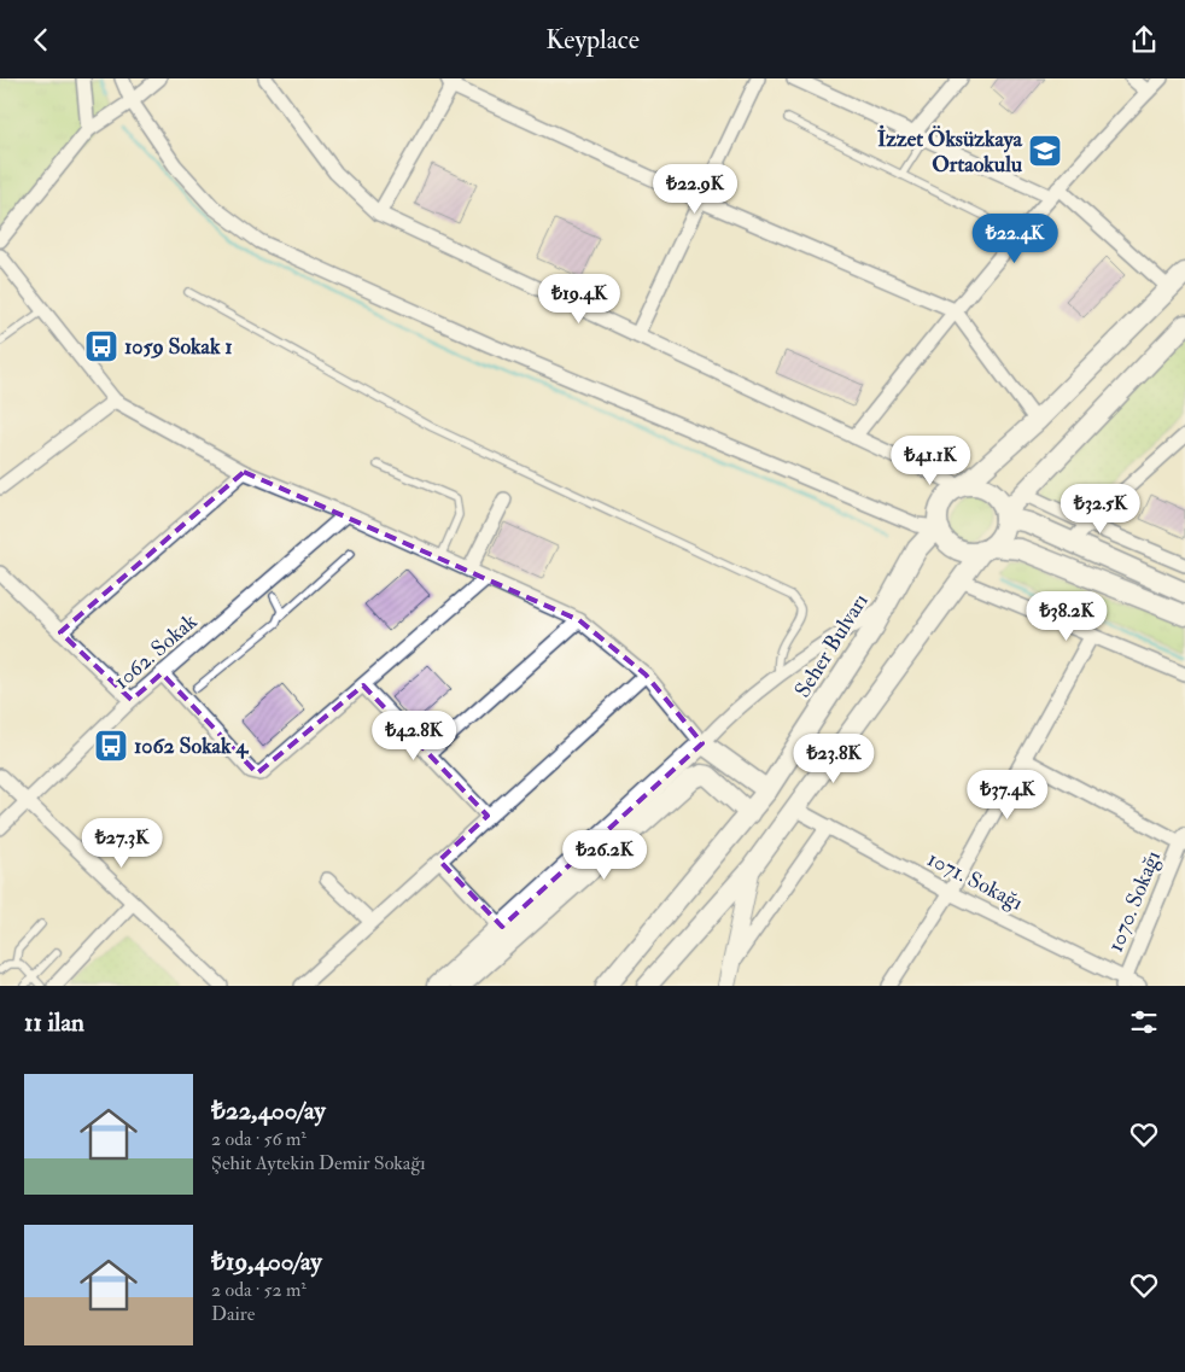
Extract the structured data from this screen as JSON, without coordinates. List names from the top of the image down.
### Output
{
  "streets": {
    "main road": ["Seher Bulvarı"],
    "street": ["1062. Sokak", "1071. Sokağı", "1070. Sokağı"]
  },
  "crossings": [
    ["1071. Sokağı", "1070. Sokağı"]
  ],
  "places": {
    "school or university": ["İzzet Öksüzkaya Ortaokulu"],
    "bus stop": ["1059 Sokak 1", "1062 Sokak 4"]
  },
  "page": {
    "header": "Keyplace",
    "price": [
      "₺22.9K",
      "₺22.4K",
      "₺19.4K",
      "₺41.1K",
      "₺32.5K",
      "₺38.2K",
      "₺42.8K",
      "₺23.8K",
      "₺37.4K",
      "₺27.3K",
      "₺26.2K"
    ],
    "heading": "11 ilan",
    "list": [
      {
        "name": "₺22,400/ay",
        "note": "2 oda · 56 m² · Şehit Aytekin Demir Sokağı"
      },
      {
        "name": "₺19,400/ay",
        "note": "2 oda · 52 m² · Daire"
      }
    ]
  }
}
